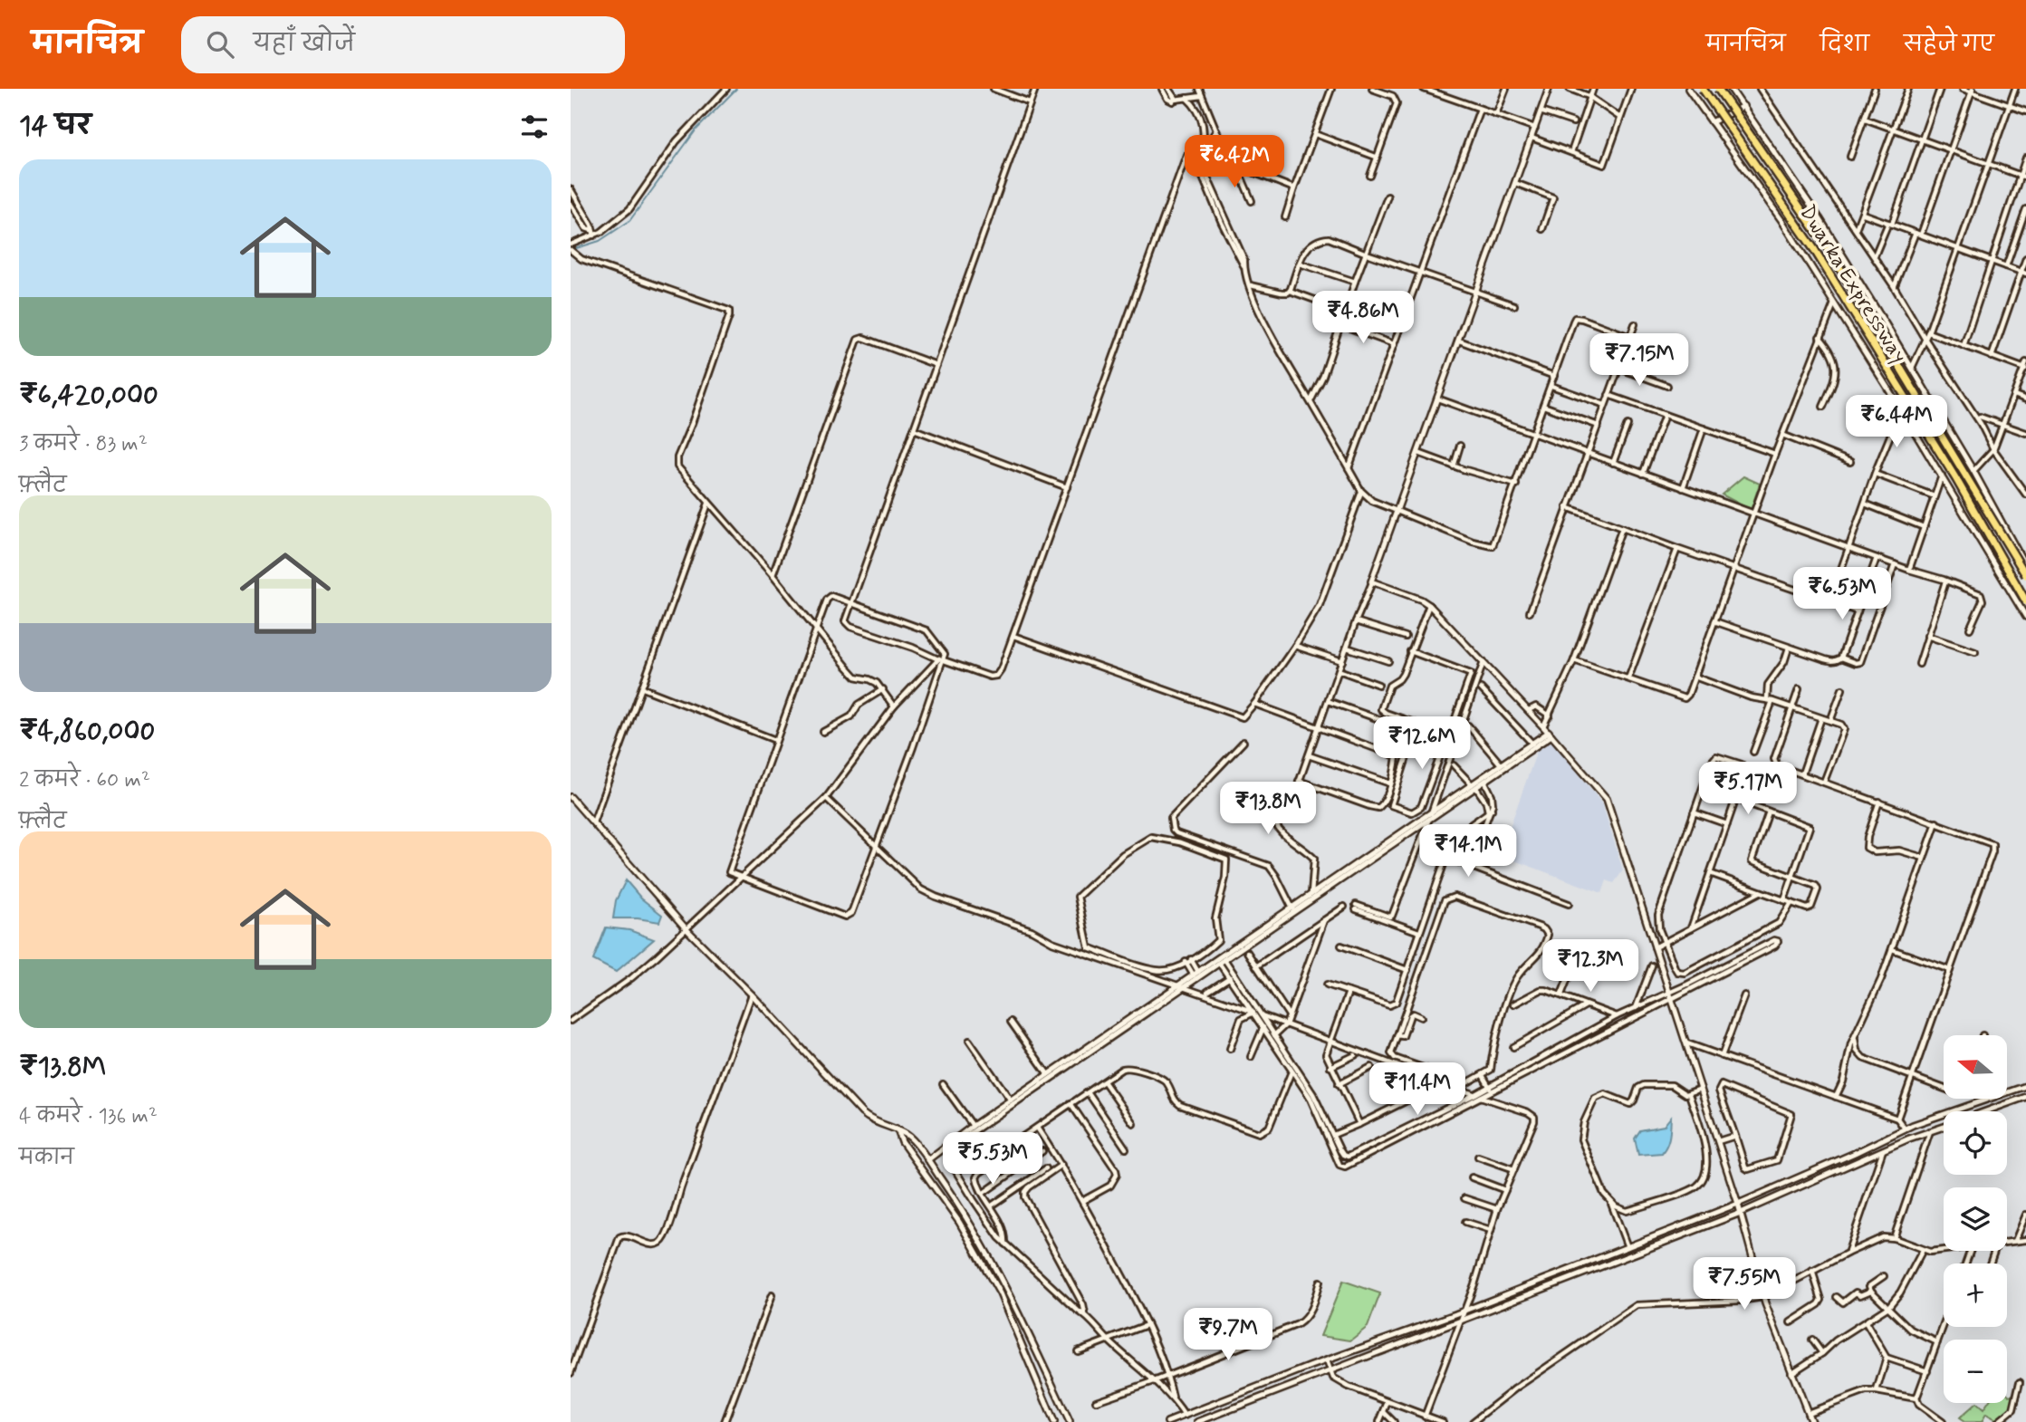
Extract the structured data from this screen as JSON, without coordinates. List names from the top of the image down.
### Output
{
  "streets": {
    "highway": ["Dwarka Expressway"]
  },
  "north": "left",
  "page": {
    "header": "मानचित्र",
    "search": "यहाँ खोजें",
    "nav": ["मानचित्र", "दिशा", "सहेजे गए"],
    "heading": "14 घर",
    "price": [
      "₹6.42M",
      "₹4.86M",
      "₹7.15M",
      "₹6.44M",
      "₹6.53M",
      "₹12.6M",
      "₹5.17M",
      "₹13.8M",
      "₹14.1M",
      "₹12.3M",
      "₹11.4M",
      "₹5.53M",
      "₹7.55M",
      "₹9.7M"
    ],
    "list": [
      {
        "name": "₹6,420,000",
        "note": "3 कमरे · 83 m² · फ़्लैट"
      },
      {
        "name": "₹4,860,000",
        "note": "2 कमरे · 60 m² · फ़्लैट"
      },
      {
        "name": "₹13.8M",
        "note": "4 कमरे · 136 m² · मकान"
      }
    ],
    "map_buttons": ["+", "−"]
  }
}
